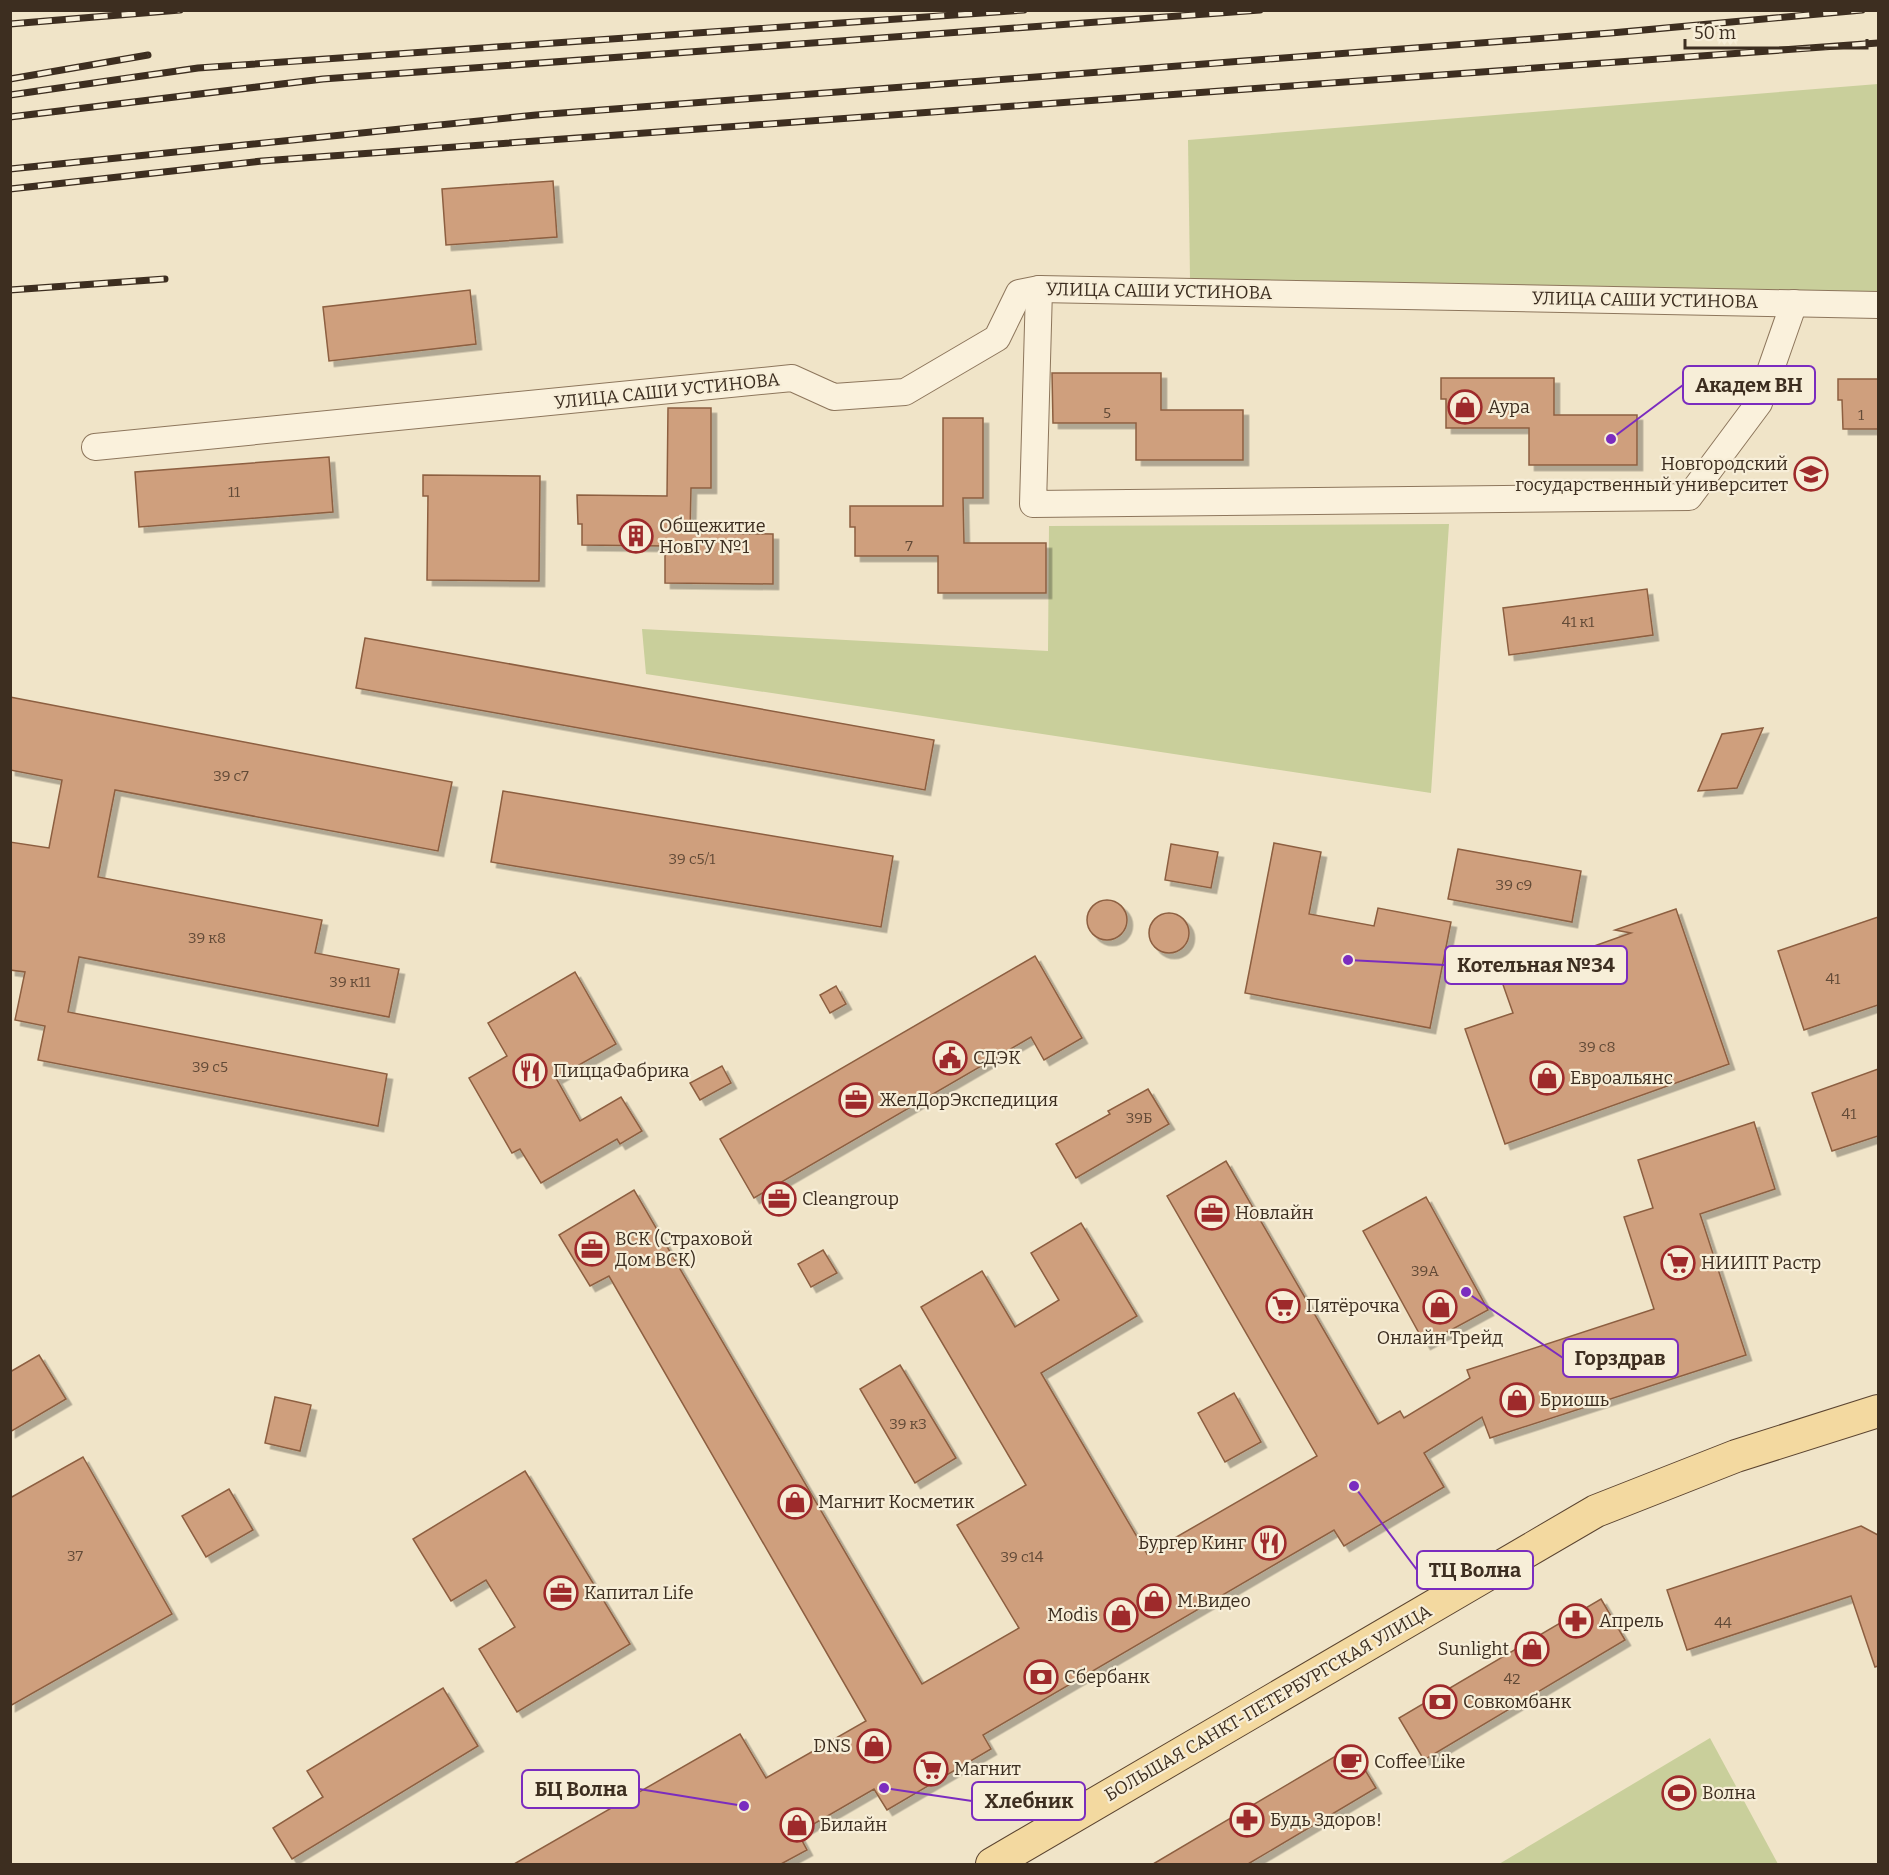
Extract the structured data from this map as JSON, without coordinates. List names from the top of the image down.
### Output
{
  "streets": {
    "main road": ["БОЛЬШАЯ САНКТ-ПЕТЕРБУРГСКАЯ УЛИЦА"],
    "street": ["УЛИЦА САШИ УСТИНОВА"]
  },
  "places": {
    "shop": [
      "Аура",
      "Евроальянс",
      "Онлайн Трейд",
      "Бриошь",
      "Магнит Косметик",
      "М.Видео",
      "Modis",
      "Sunlight",
      "DNS",
      "Билайн"
    ],
    "other": [
      "Академ ВН",
      "Котельная №34",
      "Горздрав",
      "ТЦ Волна",
      "Хлебник",
      "БЦ Волна"
    ],
    "school or university": ["Новгородский государственный университет"],
    "building": ["Общежитие НовГУ №1"],
    "public building": ["СДЭК"],
    "restaurant": ["ПиццаФабрика", "Бургер Кинг"],
    "office": [
      "ЖелДорЭкспедиция",
      "Cleangroup",
      "Новлайн",
      "ВСК (Страховой Дом ВСК)",
      "Капитал Life"
    ],
    "supermarket": ["НИИПТ Растр", "Пятёрочка", "Магнит"],
    "pharmacy": ["Апрель", "Будь Здоров!"],
    "bank": ["Сбербанк", "Совкомбанк"],
    "cafe": ["Coffee Like"],
    "sports": ["Волна"]
  },
  "house_numbers": [
    "5",
    "1",
    "11",
    "7",
    "41 к1",
    "39 с7",
    "39 с5/1",
    "39 с9",
    "39 к8",
    "41",
    "39 к11",
    "39 с8",
    "39 с5",
    "41",
    "39Б",
    "39А",
    "39 к3",
    "37",
    "39 с14",
    "44",
    "42"
  ],
  "scale_bar": "50 m"
}
